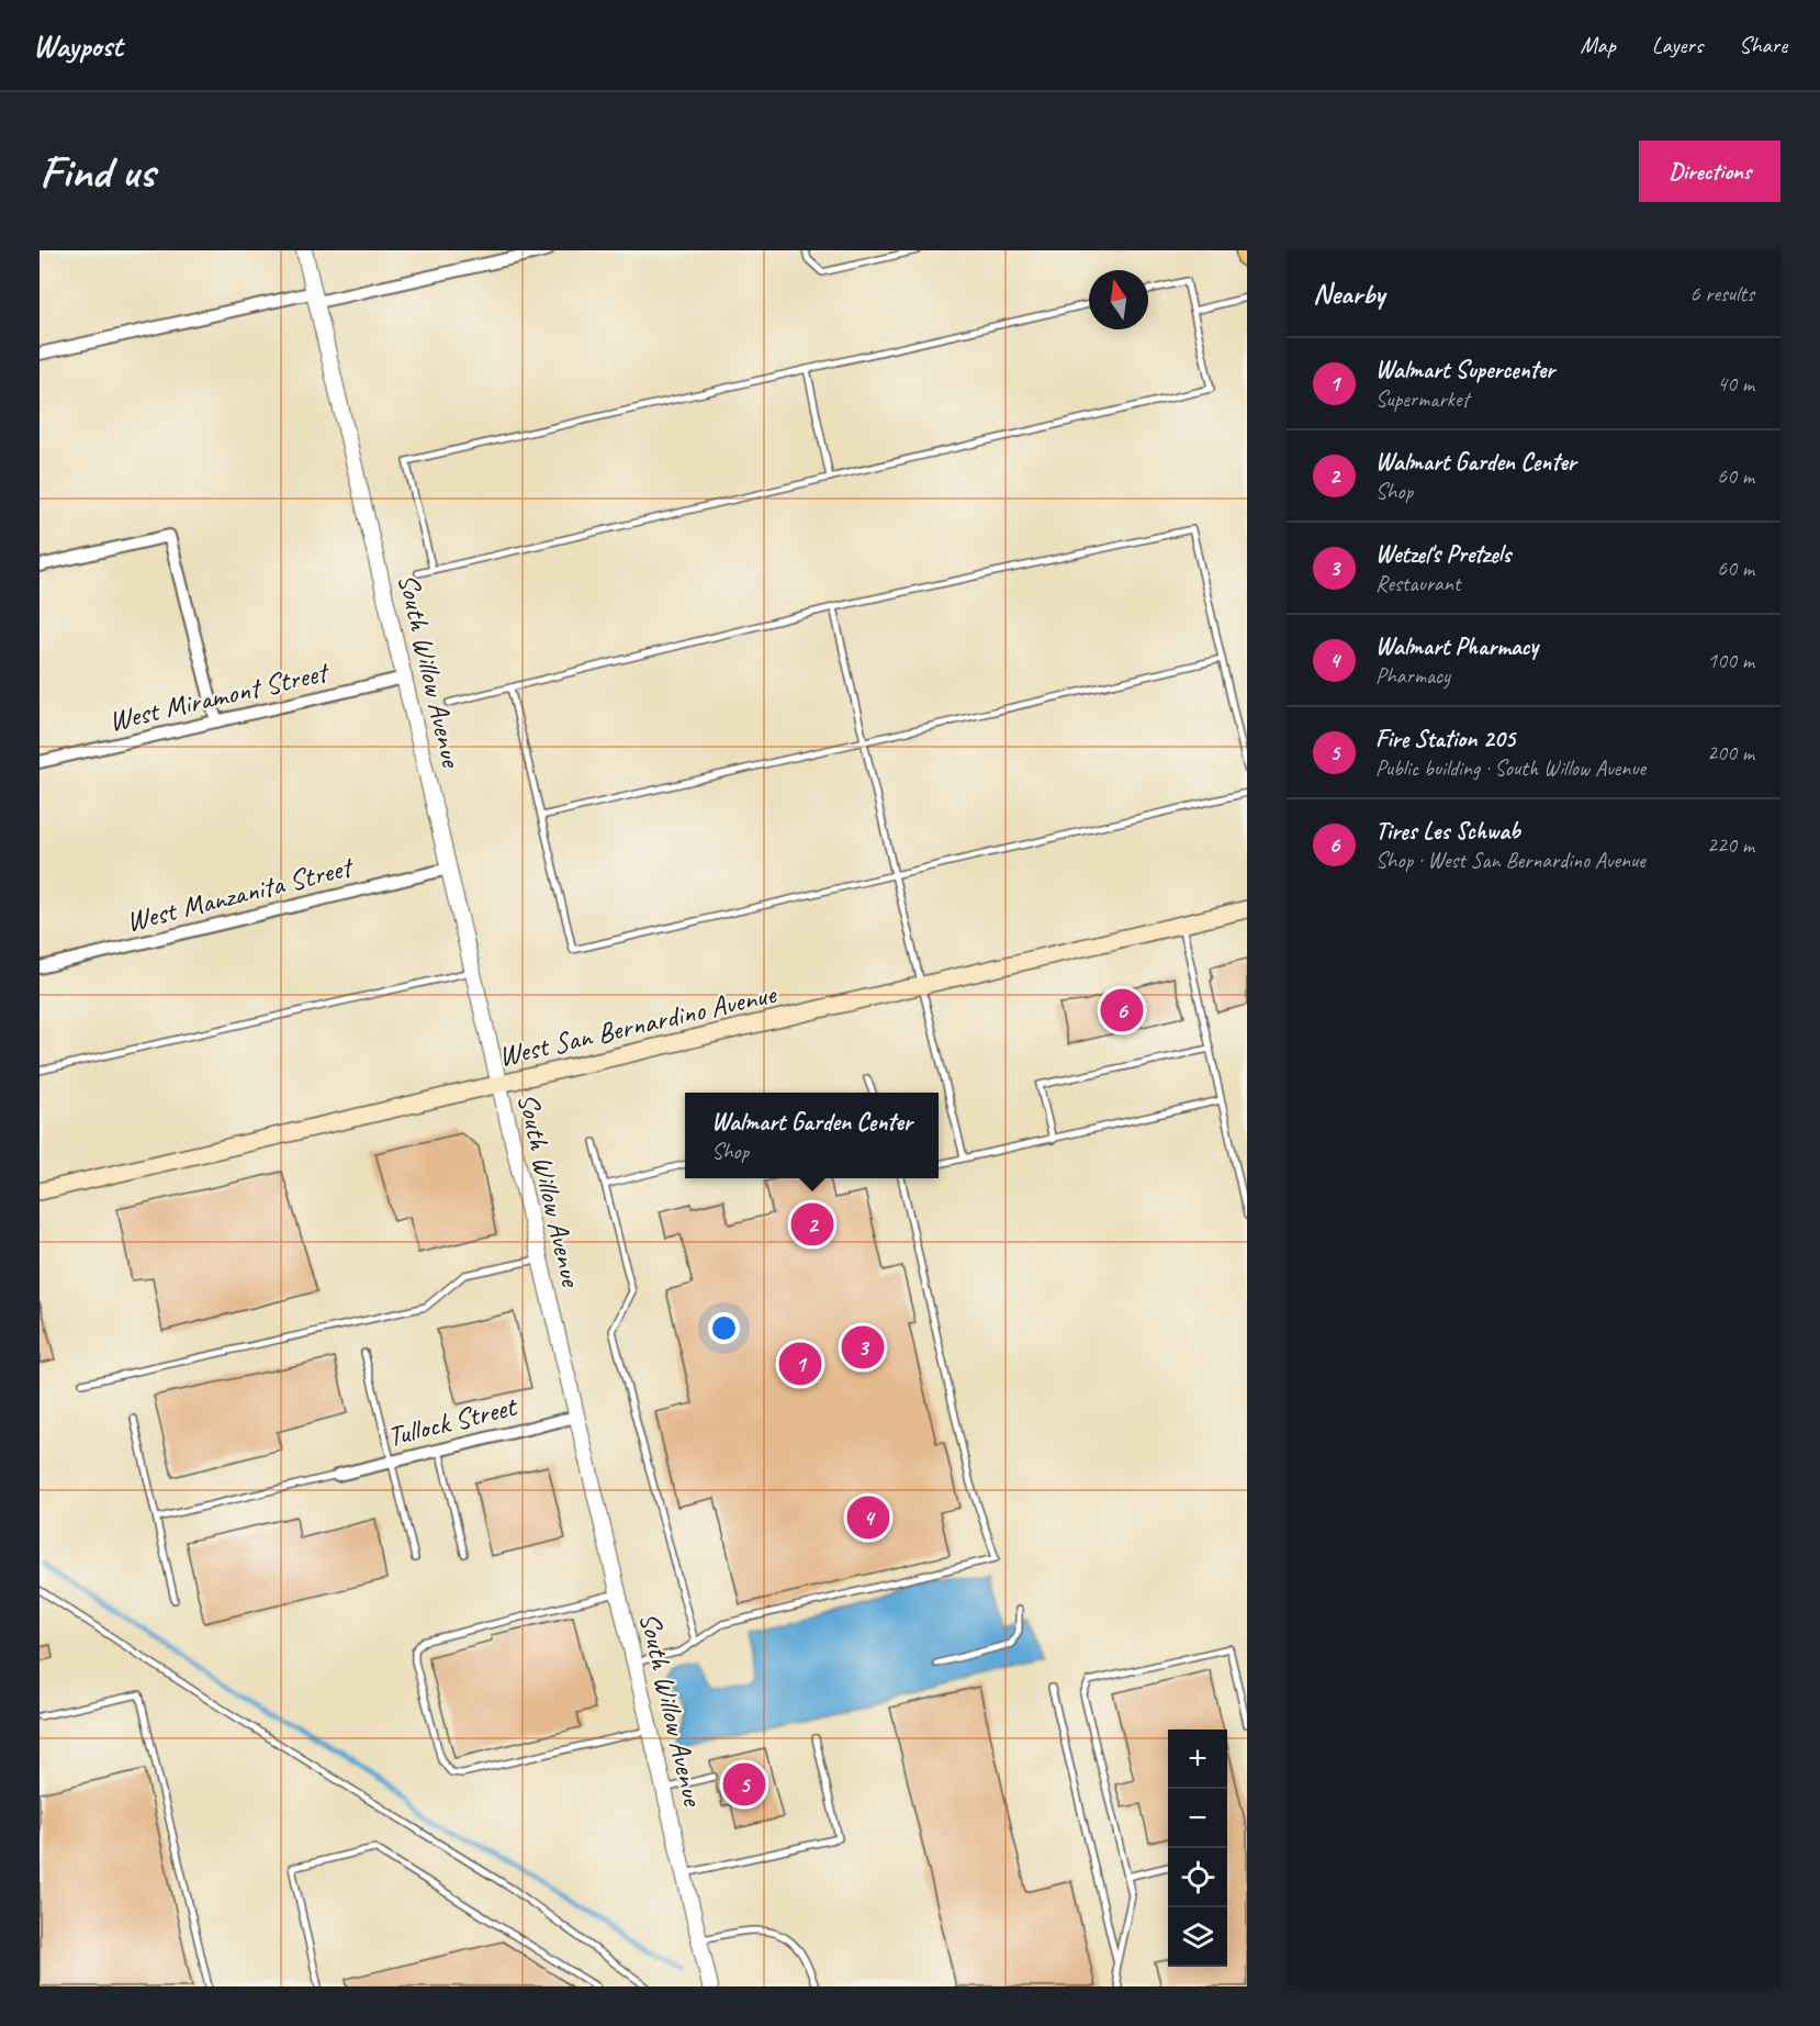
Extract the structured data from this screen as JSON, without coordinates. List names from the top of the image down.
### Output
{
  "streets": {
    "main road": ["West San Bernardino Avenue"],
    "street": [
      "South Willow Avenue",
      "West Miramont Street",
      "West Manzanita Street",
      "Tullock Street"
    ]
  },
  "crossings": [
    ["South Willow Avenue", "West Miramont Street"],
    ["South Willow Avenue", "West Manzanita Street"],
    ["South Willow Avenue", "West San Bernardino Avenue"],
    ["South Willow Avenue", "Tullock Street"]
  ],
  "north": "top",
  "page": {
    "header": "Waypost",
    "nav": ["Map", "Layers", "Share"],
    "buttons": "Directions",
    "title": "Find us",
    "heading": ["Nearby", "6 results"],
    "list": [
      {
        "mark": "1",
        "name": "Walmart Supercenter",
        "note": "Supermarket",
        "value": "40 m"
      },
      {
        "mark": "2",
        "name": "Walmart Garden Center",
        "note": "Shop",
        "value": "60 m"
      },
      {
        "mark": "3",
        "name": "Wetzel's Pretzels",
        "note": "Restaurant",
        "value": "60 m"
      },
      {
        "mark": "4",
        "name": "Walmart Pharmacy",
        "note": "Pharmacy",
        "value": "100 m"
      },
      {
        "mark": "5",
        "name": "Fire Station 205",
        "note": "Public building · South Willow Avenue",
        "value": "200 m"
      },
      {
        "mark": "6",
        "name": "Tires Les Schwab",
        "note": "Shop · West San Bernardino Avenue",
        "value": "220 m"
      }
    ],
    "pins": [
      "6",
      "2",
      "3",
      "1",
      "4",
      "5"
    ],
    "popup": ["Walmart Garden Center", "Shop"],
    "map_buttons": ["+", "−"]
  }
}
